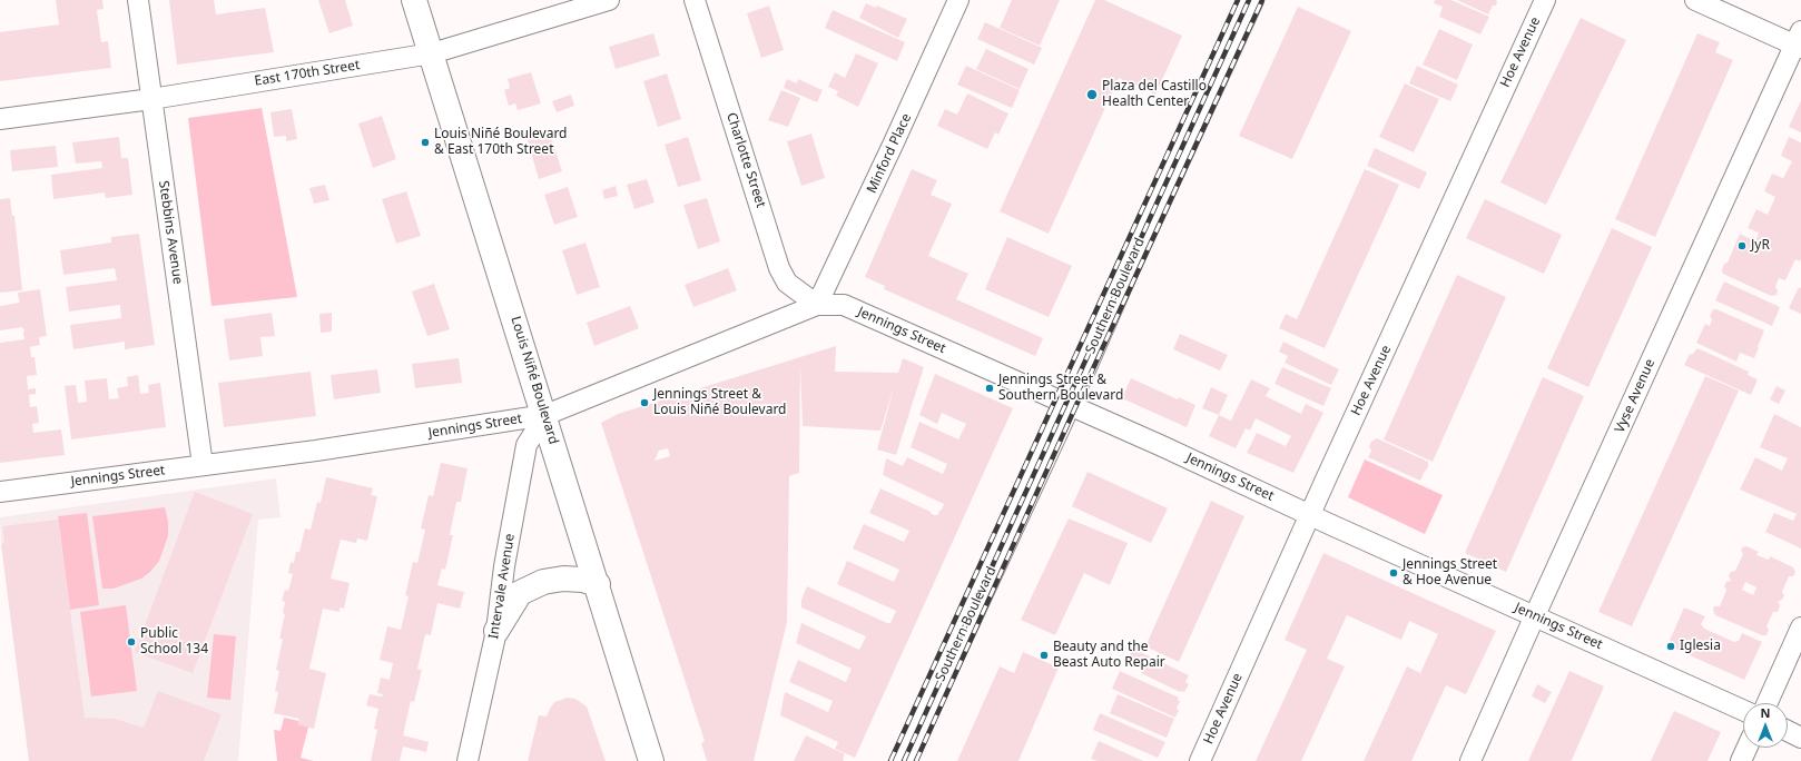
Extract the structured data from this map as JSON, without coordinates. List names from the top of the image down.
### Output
{
  "streets": {
    "street": [
      "Hoe Avenue",
      "East 170th Street",
      "Minford Place",
      "Charlotte Street",
      "Stebbins Avenue",
      "Southern Boulevard",
      "Jennings Street",
      "Louis Niñé Boulevard",
      "Vyse Avenue",
      "Intervale Avenue"
    ]
  },
  "crossings": [
    ["Hoe Avenue", "Jennings Street"],
    ["East 170th Street", "Stebbins Avenue"],
    ["East 170th Street", "Louis Niñé Boulevard"],
    ["Minford Place", "Charlotte Street"],
    ["Minford Place", "Jennings Street"],
    ["Charlotte Street", "Jennings Street"],
    ["Stebbins Avenue", "Jennings Street"],
    ["Southern Boulevard", "Jennings Street"],
    ["Jennings Street", "Louis Niñé Boulevard"],
    ["Jennings Street", "Vyse Avenue"],
    ["Jennings Street", "Intervale Avenue"],
    ["Louis Niñé Boulevard", "Intervale Avenue"]
  ],
  "places": [
    "Plaza del Castillo Health Center",
    "Louis Niñé Boulevard & East 170th Street",
    "JyR",
    "Jennings Street & Southern Boulevard",
    "Jennings Street & Louis Niñé Boulevard",
    "Jennings Street & Hoe Avenue",
    "Public School 134",
    "Iglesia",
    "Beauty and the Beast Auto Repair"
  ],
  "north": "top"
}
